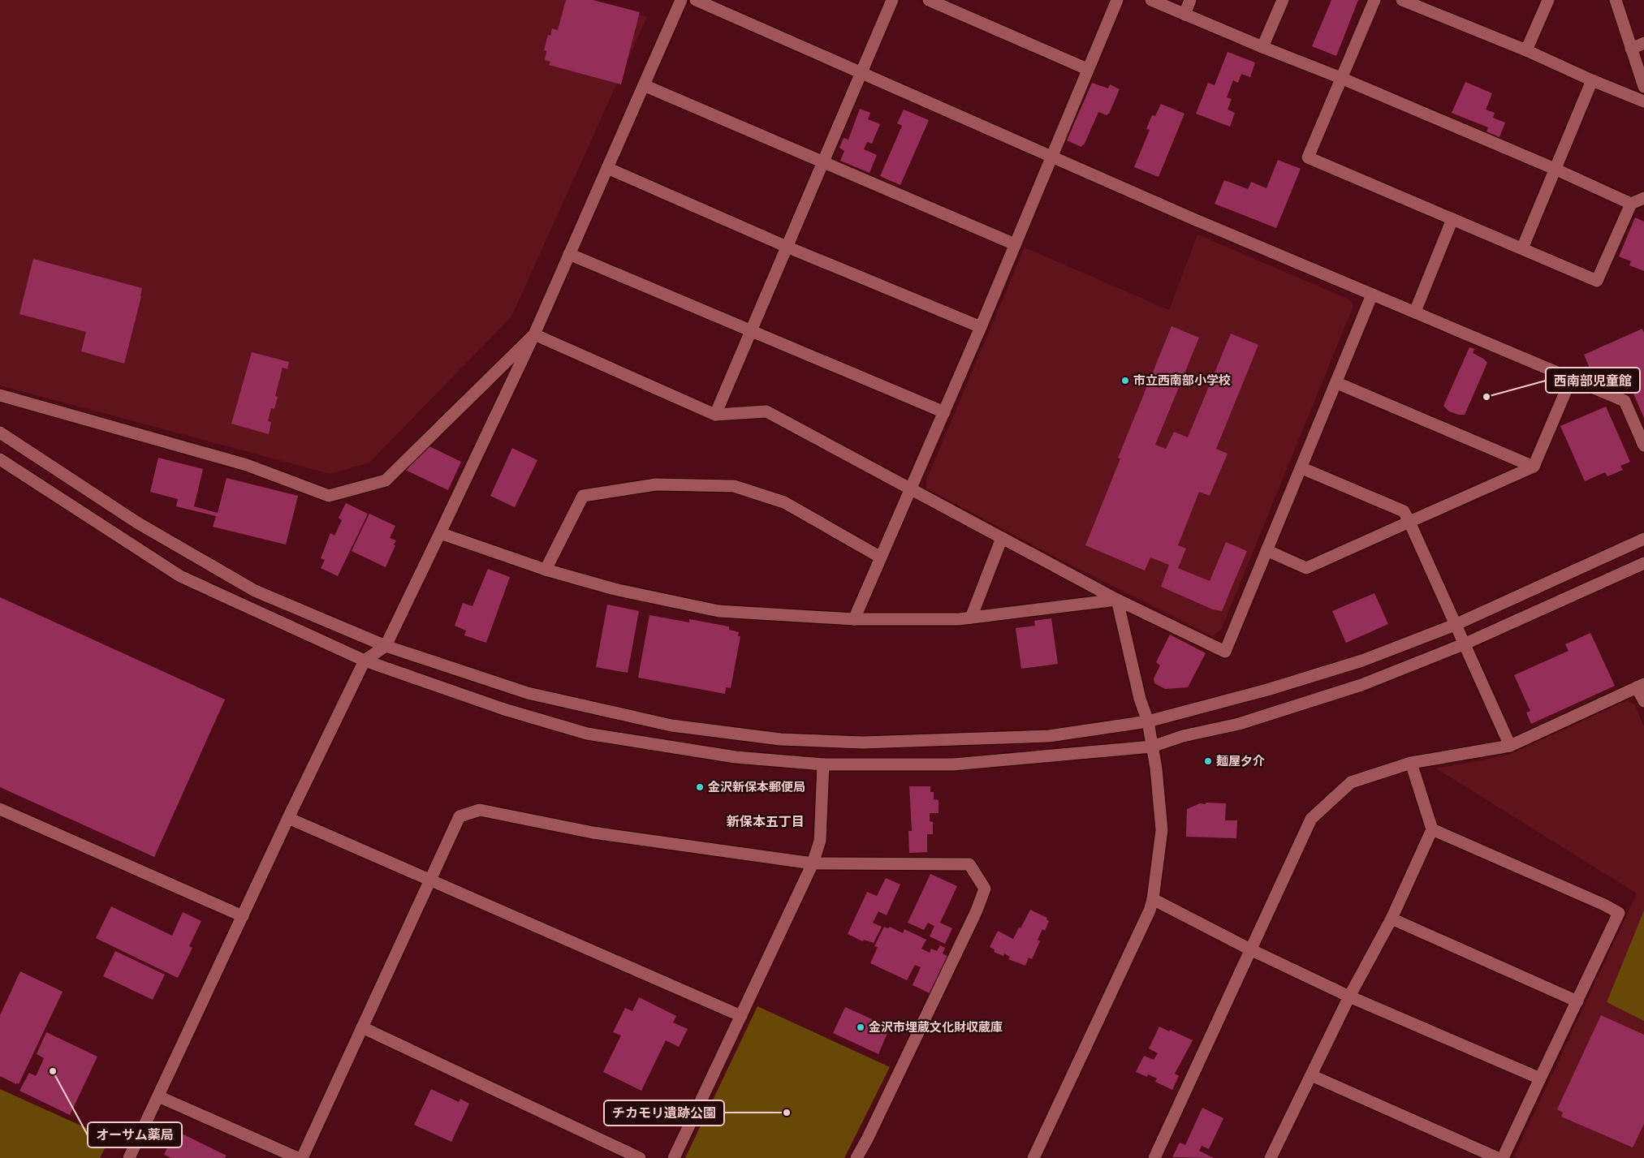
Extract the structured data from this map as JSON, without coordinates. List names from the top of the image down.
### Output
{
  "districts": ["新保本五丁目"],
  "places": [
    "市立西南部小学校",
    "西南部児童館",
    "麺屋夕介",
    "金沢新保本郵便局",
    "金沢市埋蔵文化財収蔵庫",
    "オーサム薬局",
    "チカモリ遺跡公園"
  ]
}
